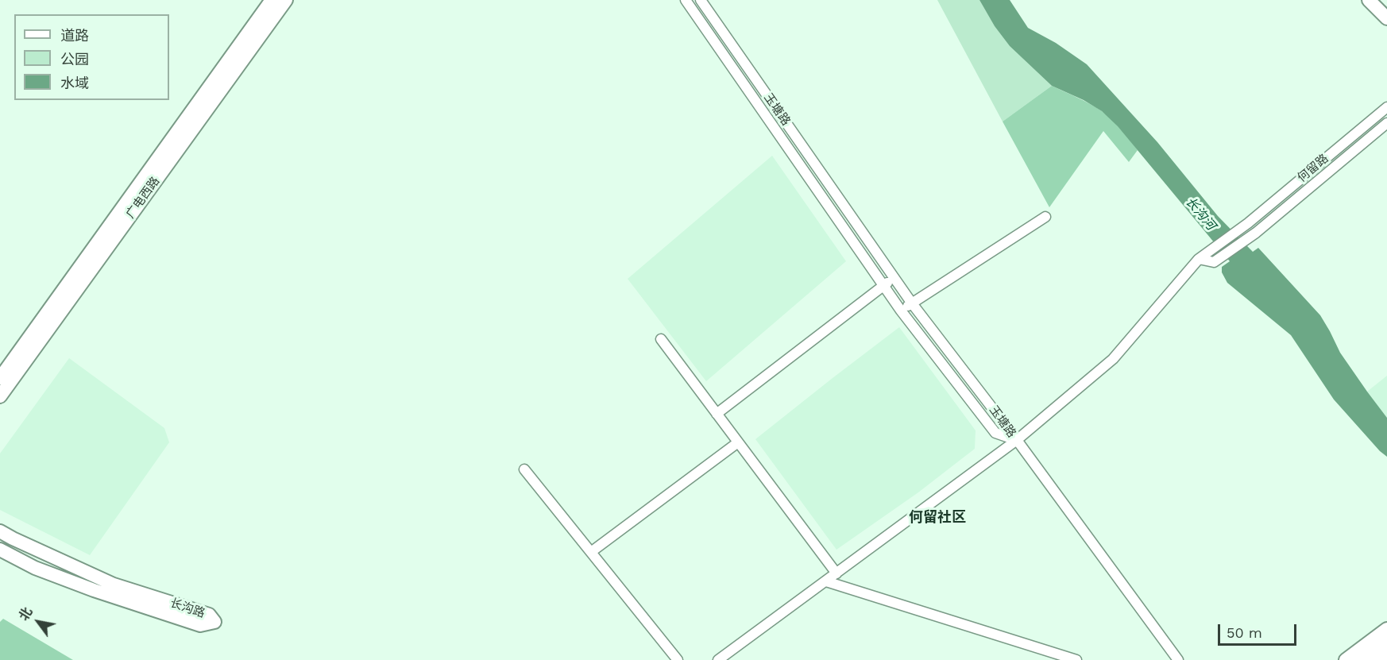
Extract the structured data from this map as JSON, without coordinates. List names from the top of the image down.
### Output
{
  "streets": {
    "main road": ["广电西路", "长沟路"],
    "street": ["玉塘路", "何留路"]
  },
  "districts": ["何留社区"],
  "water": ["长沟河"],
  "legend": ["道路", "公园", "水域"],
  "scale_bar": "50 m",
  "north": "top left"
}
